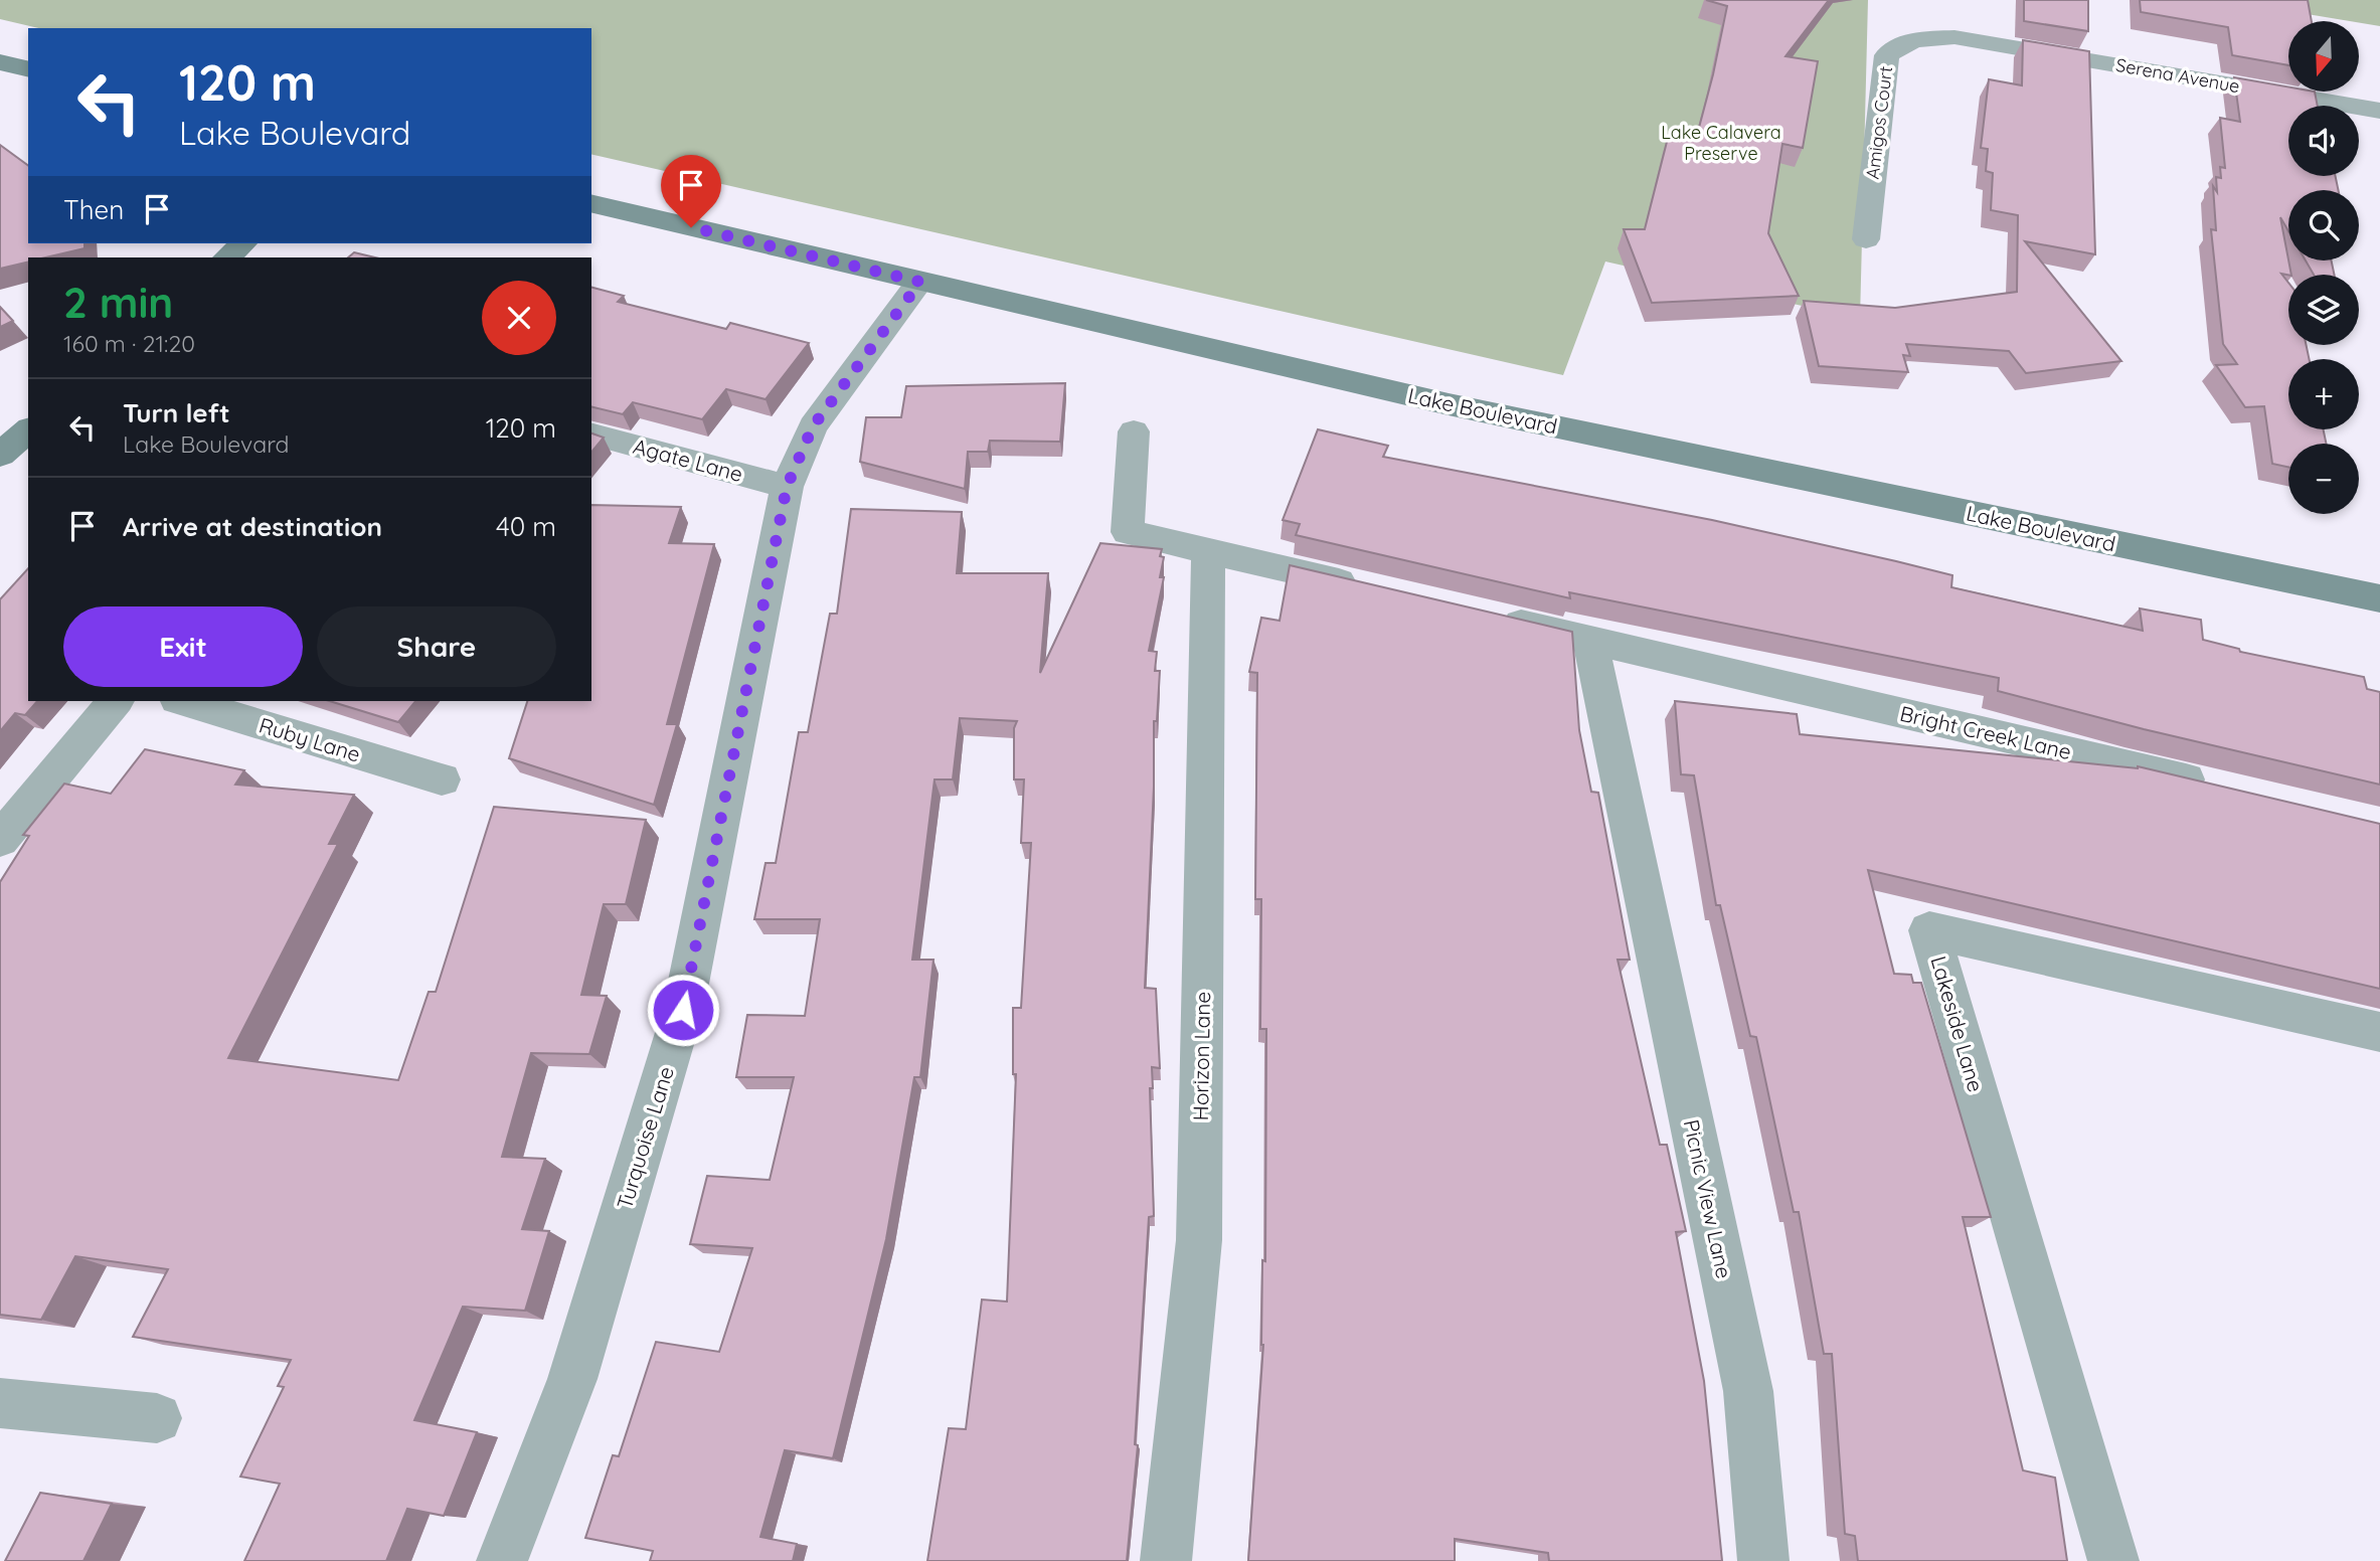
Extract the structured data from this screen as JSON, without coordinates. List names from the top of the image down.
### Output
{
  "streets": {
    "main road": ["Lake Boulevard"],
    "street": [
      "Serena Avenue",
      "Amigos Court",
      "Agate Lane",
      "Bright Creek Lane",
      "Ruby Lane",
      "Lakeside Lane",
      "Horizon Lane",
      "Turquoise Lane",
      "Picnic View Lane"
    ]
  },
  "crossings": [
    ["Serena Avenue", "Amigos Court"],
    ["Lake Boulevard", "Turquoise Lane"],
    ["Agate Lane", "Turquoise Lane"],
    ["Bright Creek Lane", "Picnic View Lane"]
  ],
  "parks": ["Lake Calavera Preserve"],
  "north": "bottom",
  "page": {
    "map_buttons": ["+", "−"],
    "turn": ["120 m", "Lake Boulevard"],
    "then": "Then",
    "heading": ["2 min", "160 m · 21:20"],
    "list": [
      {
        "name": "Turn left",
        "note": "Lake Boulevard",
        "value": "120 m"
      },
      {
        "name": "Arrive at destination",
        "value": "40 m"
      }
    ],
    "buttons": ["Exit", "Share"]
  }
}
